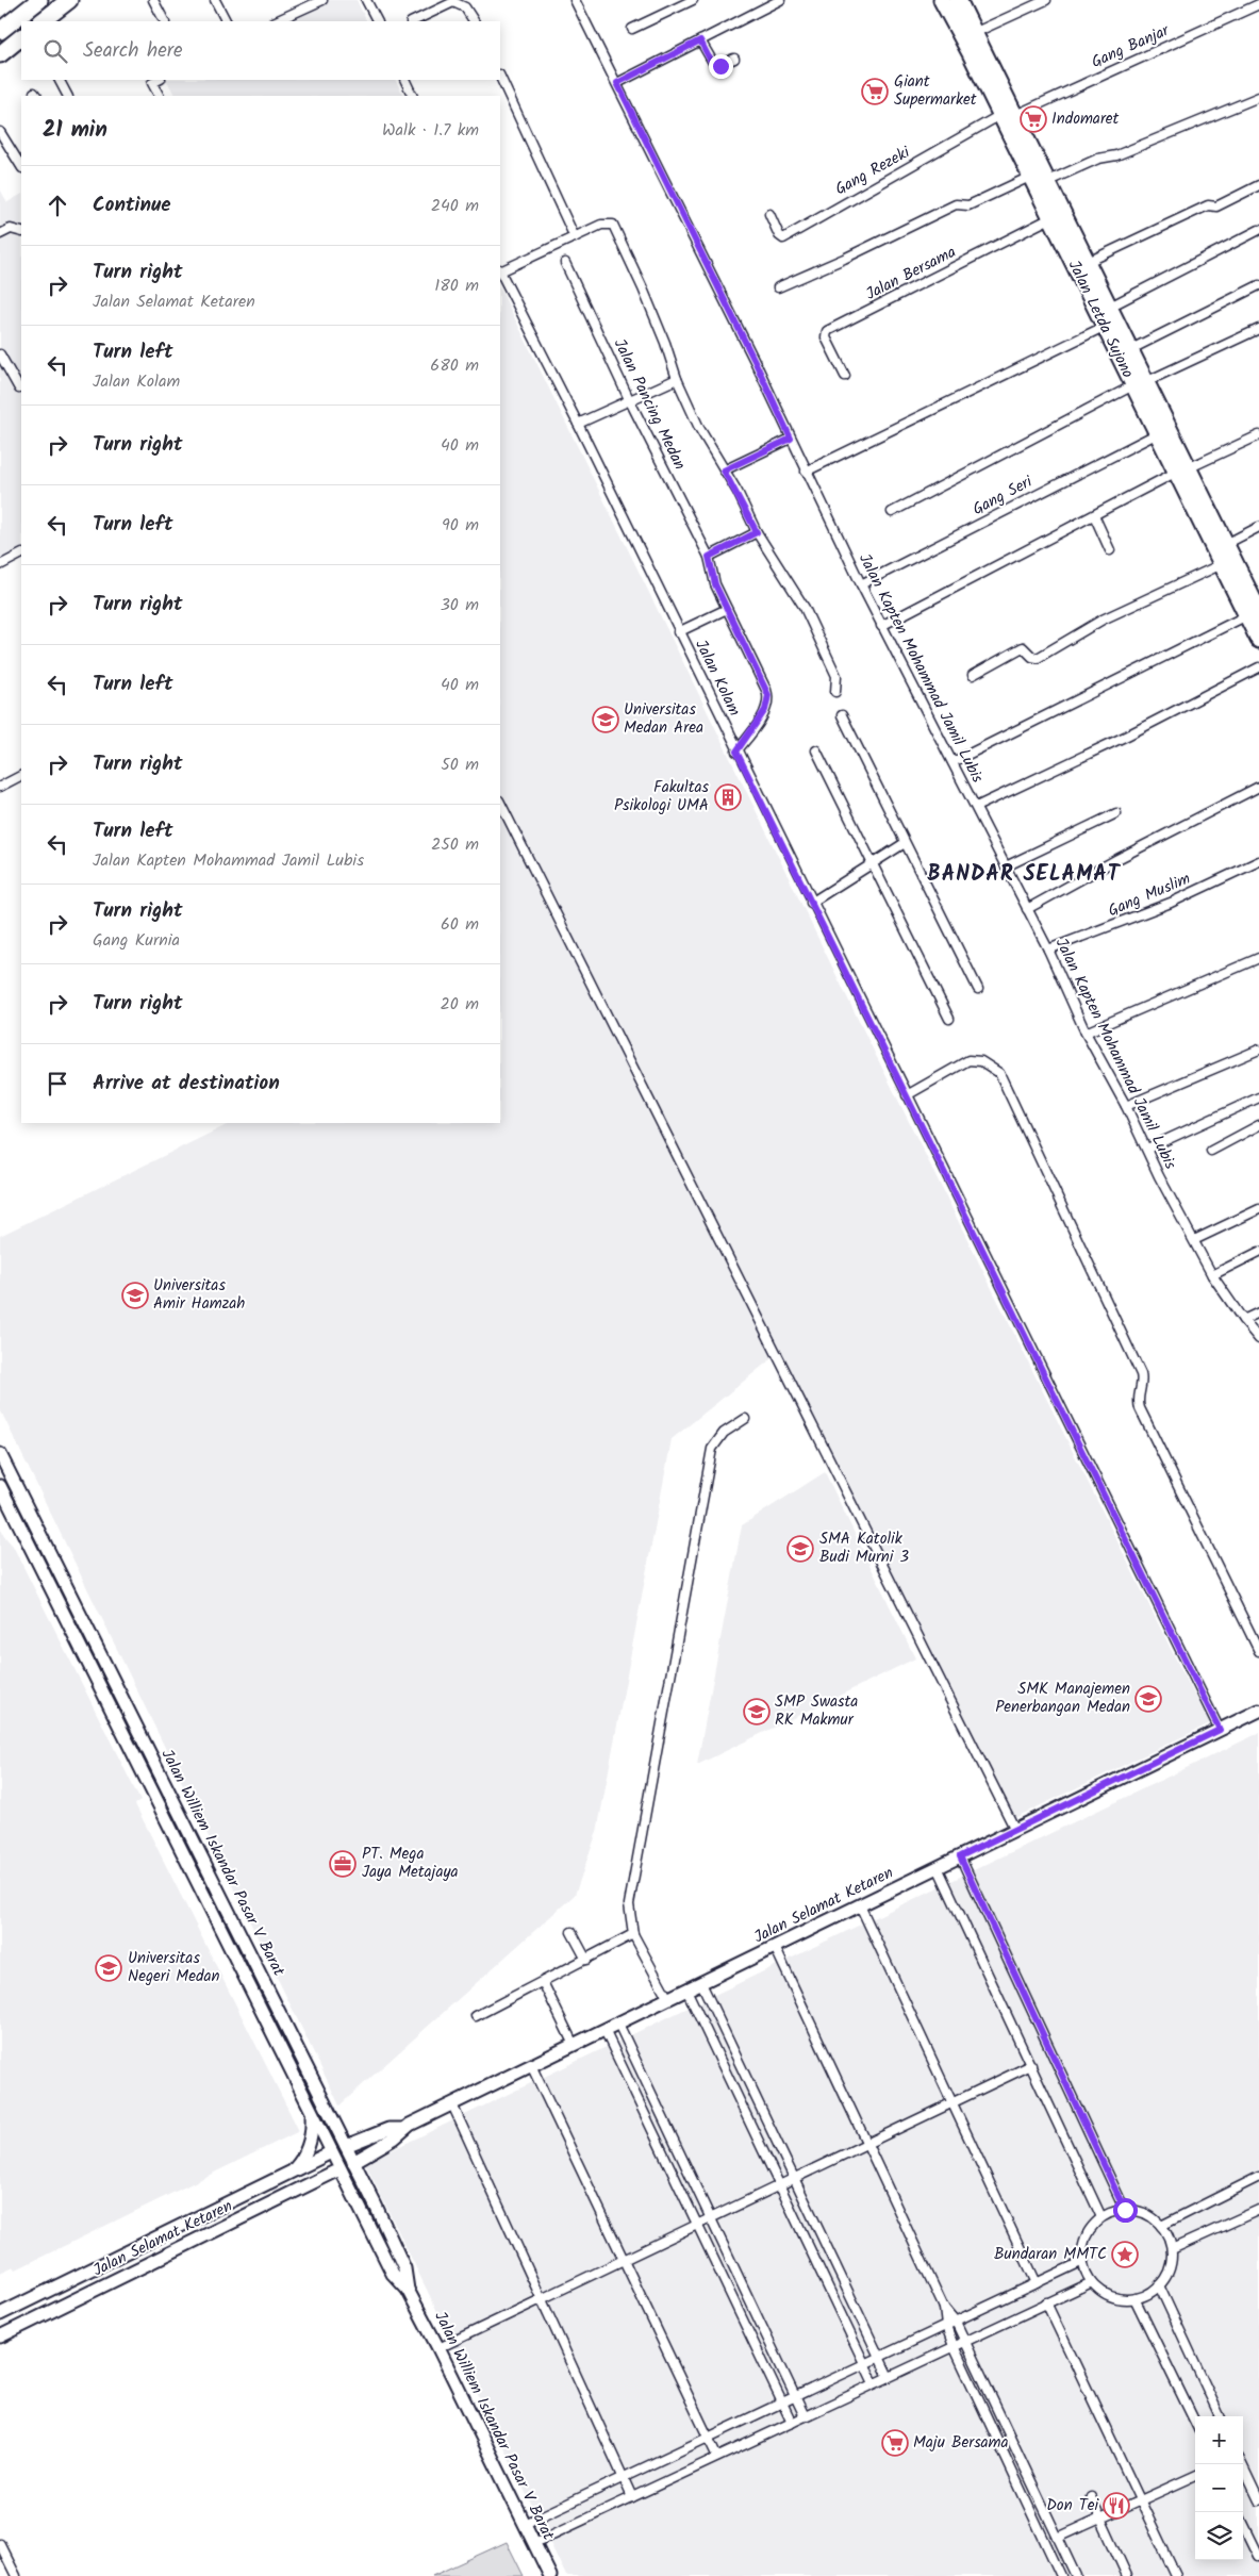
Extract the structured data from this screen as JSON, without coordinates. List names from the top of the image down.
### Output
{
  "streets": {
    "highway": ["Jalan Letda Sujono"],
    "street": [
      "Gang Banjar",
      "Gang Rezeki",
      "Jalan Bersama",
      "Jalan Pancing Medan",
      "Gang Seri",
      "Jalan Kapten Mohammad Jamil Lubis",
      "Jalan Kolam",
      "Gang Muslim",
      "Jalan Williem Iskandar Pasar V Barat",
      "Jalan Selamat Ketaren"
    ]
  },
  "crossings": [
    ["Gang Banjar", "Gang Rezeki"],
    ["Gang Banjar", "Jalan Letda Sujono"],
    ["Gang Rezeki", "Jalan Letda Sujono"],
    ["Jalan Bersama", "Jalan Letda Sujono"],
    ["Jalan Letda Sujono", "Gang Seri"],
    ["Jalan Pancing Medan", "Jalan Kolam"],
    ["Gang Seri", "Jalan Kapten Mohammad Jamil Lubis"],
    ["Jalan Kapten Mohammad Jamil Lubis", "Gang Muslim"],
    ["Jalan Kolam", "Jalan Selamat Ketaren"],
    ["Jalan Williem Iskandar Pasar V Barat", "Jalan Selamat Ketaren"]
  ],
  "districts": ["BANDAR SELAMAT"],
  "places": {
    "supermarket": ["Giant Supermarket", "Indomaret", "Maju Bersama"],
    "school or university": [
      "Universitas Medan Area",
      "Universitas Amir Hamzah",
      "SMA Katolik Budi Murni 3",
      "SMK Manajemen Penerbangan Medan",
      "SMP Swasta RK Makmur",
      "Universitas Negeri Medan"
    ],
    "building": ["Fakultas Psikologi UMA"],
    "office": ["PT. Mega Jaya Metajaya"],
    "place": ["Bundaran MMTC"],
    "restaurant": ["Don Tei"]
  },
  "page": {
    "search": "Search here",
    "heading": ["21 min", "Walk · 1.7 km"],
    "list": [
      ["Continue", "240 m"],
      ["Turn right", "Jalan Selamat Ketaren", "180 m"],
      ["Turn left", "Jalan Kolam", "680 m"],
      ["Turn right", "40 m"],
      ["Turn left", "90 m"],
      ["Turn right", "30 m"],
      ["Turn left", "40 m"],
      ["Turn right", "50 m"],
      ["Turn left", "Jalan Kapten Mohammad Jamil Lubis", "250 m"],
      ["Turn right", "Gang Kurnia", "60 m"],
      ["Turn right", "20 m"],
      "Arrive at destination"
    ],
    "map_buttons": ["+", "−"]
  }
}
